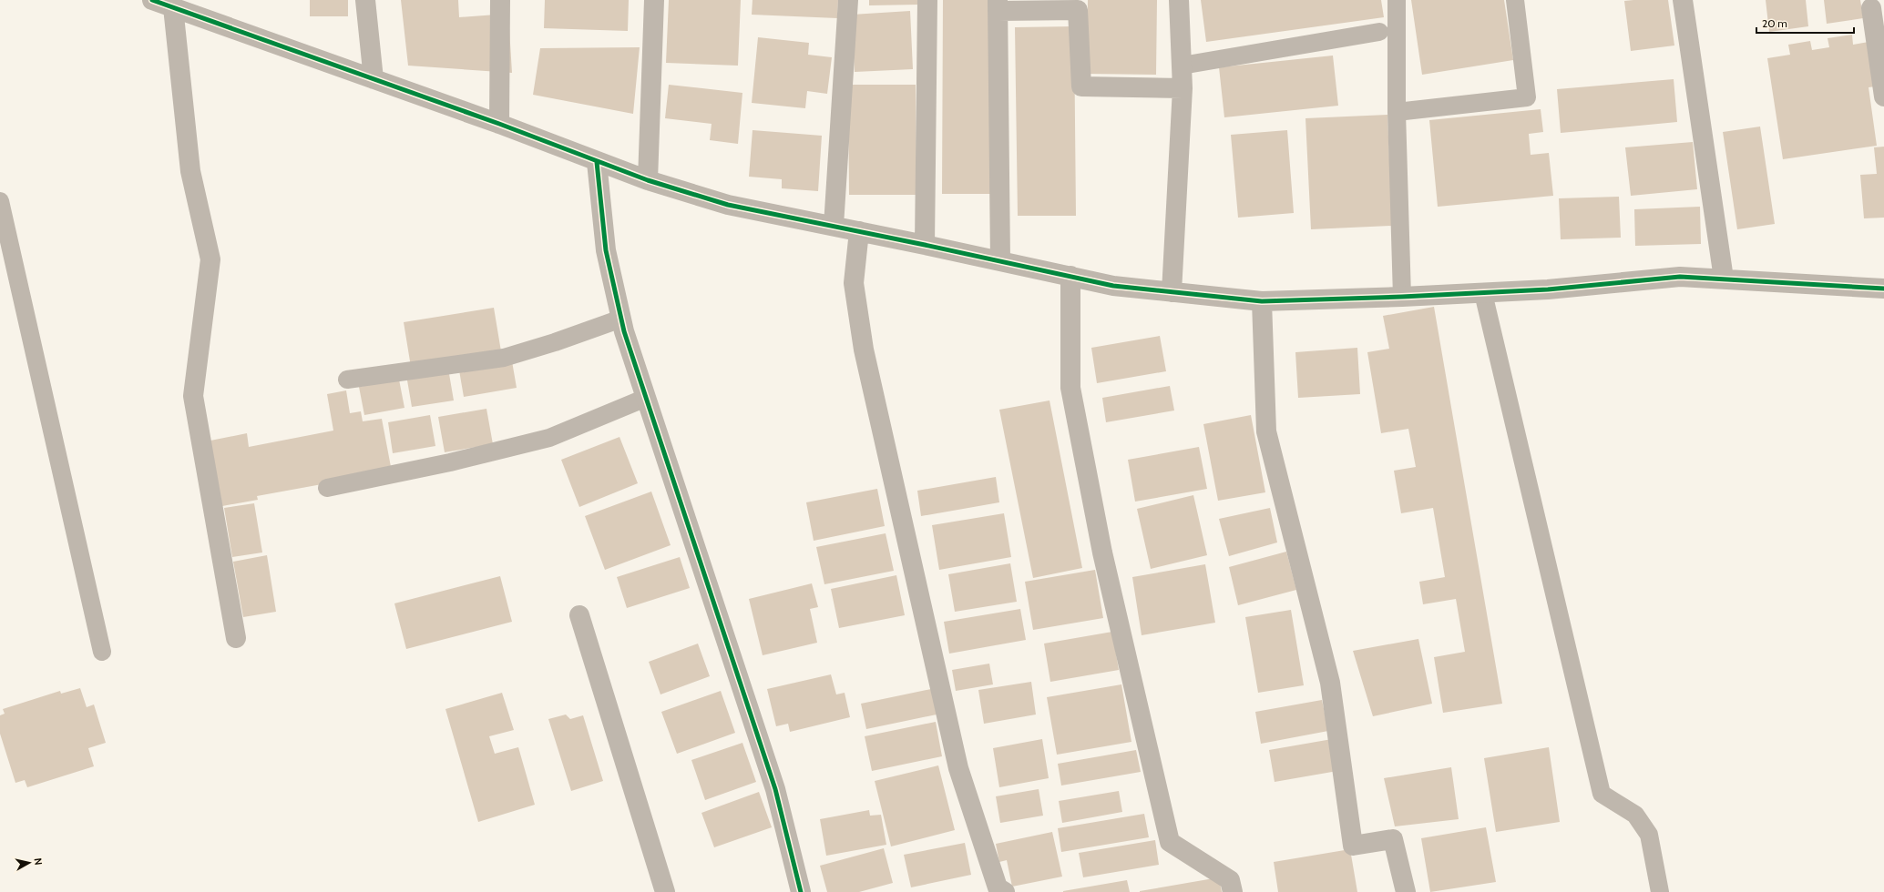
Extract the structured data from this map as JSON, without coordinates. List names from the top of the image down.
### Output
{
  "scale_bar": "20 m",
  "north": "right"
}
